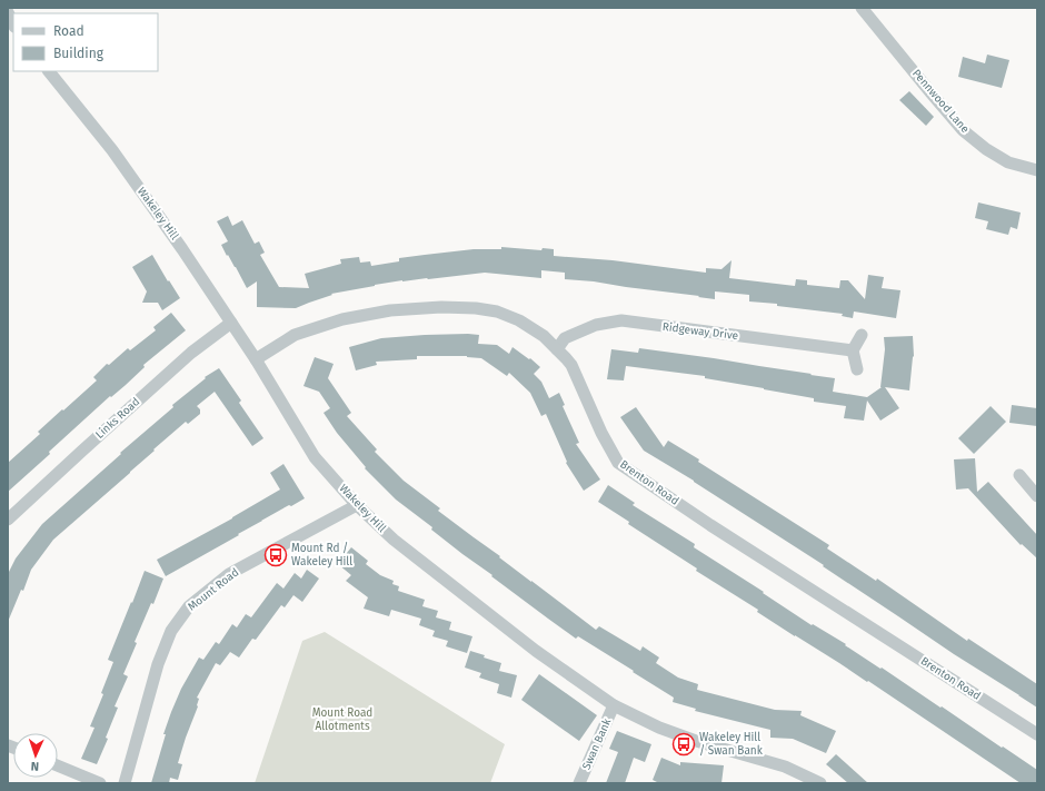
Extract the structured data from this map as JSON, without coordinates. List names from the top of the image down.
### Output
{
  "streets": {
    "street": [
      "Pennwood Lane",
      "Wakeley Hill",
      "Ridgeway Drive",
      "Links Road",
      "Brenton Road",
      "Mount Road",
      "Swan Bank"
    ]
  },
  "crossings": [
    ["Wakeley Hill", "Links Road"],
    ["Wakeley Hill", "Brenton Road"],
    ["Wakeley Hill", "Mount Road"],
    ["Wakeley Hill", "Swan Bank"],
    ["Ridgeway Drive", "Brenton Road"]
  ],
  "parks": ["Mount Road Allotments"],
  "places": {
    "bus stop": ["Mount Rd / Wakeley Hill", "Wakeley Hill / Swan Bank"]
  },
  "legend": ["Road", "Building"],
  "north": "bottom"
}
